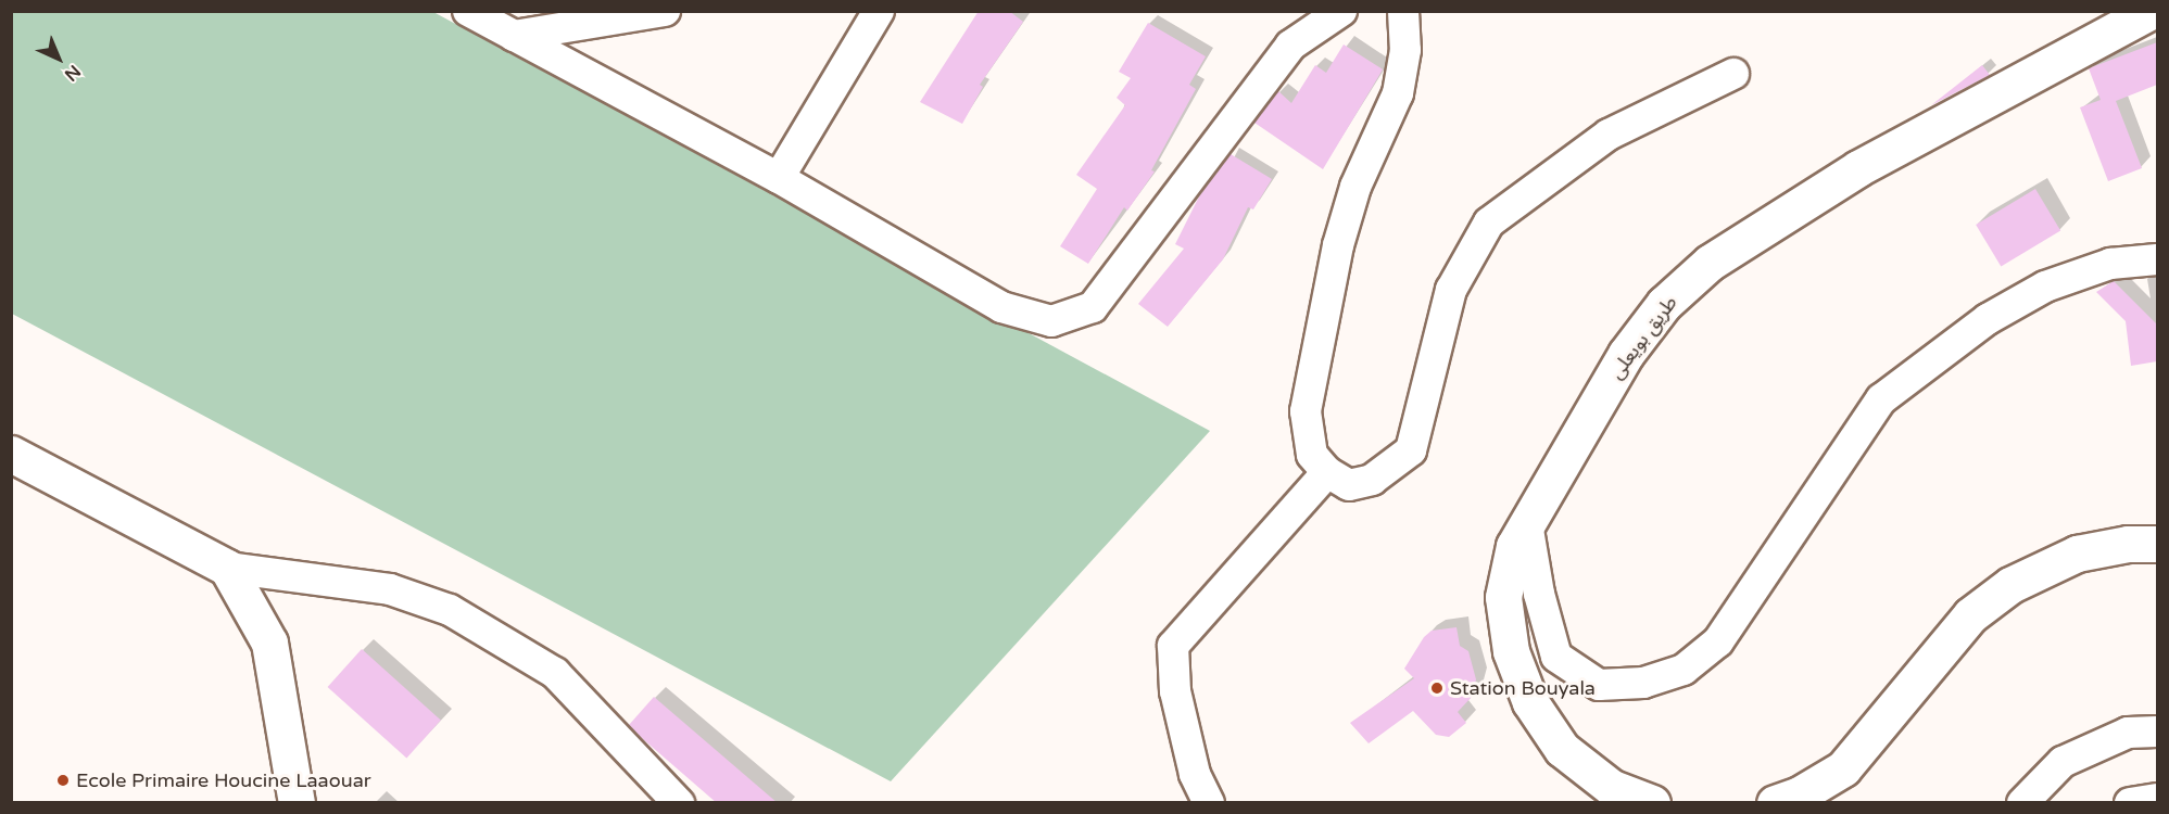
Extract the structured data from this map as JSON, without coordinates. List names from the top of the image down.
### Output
{
  "streets": {
    "main road": ["طريق بويعلى"]
  },
  "places": ["Station Bouyala", "Ecole Primaire Houcine Laaouar"],
  "north": "bottom right"
}
